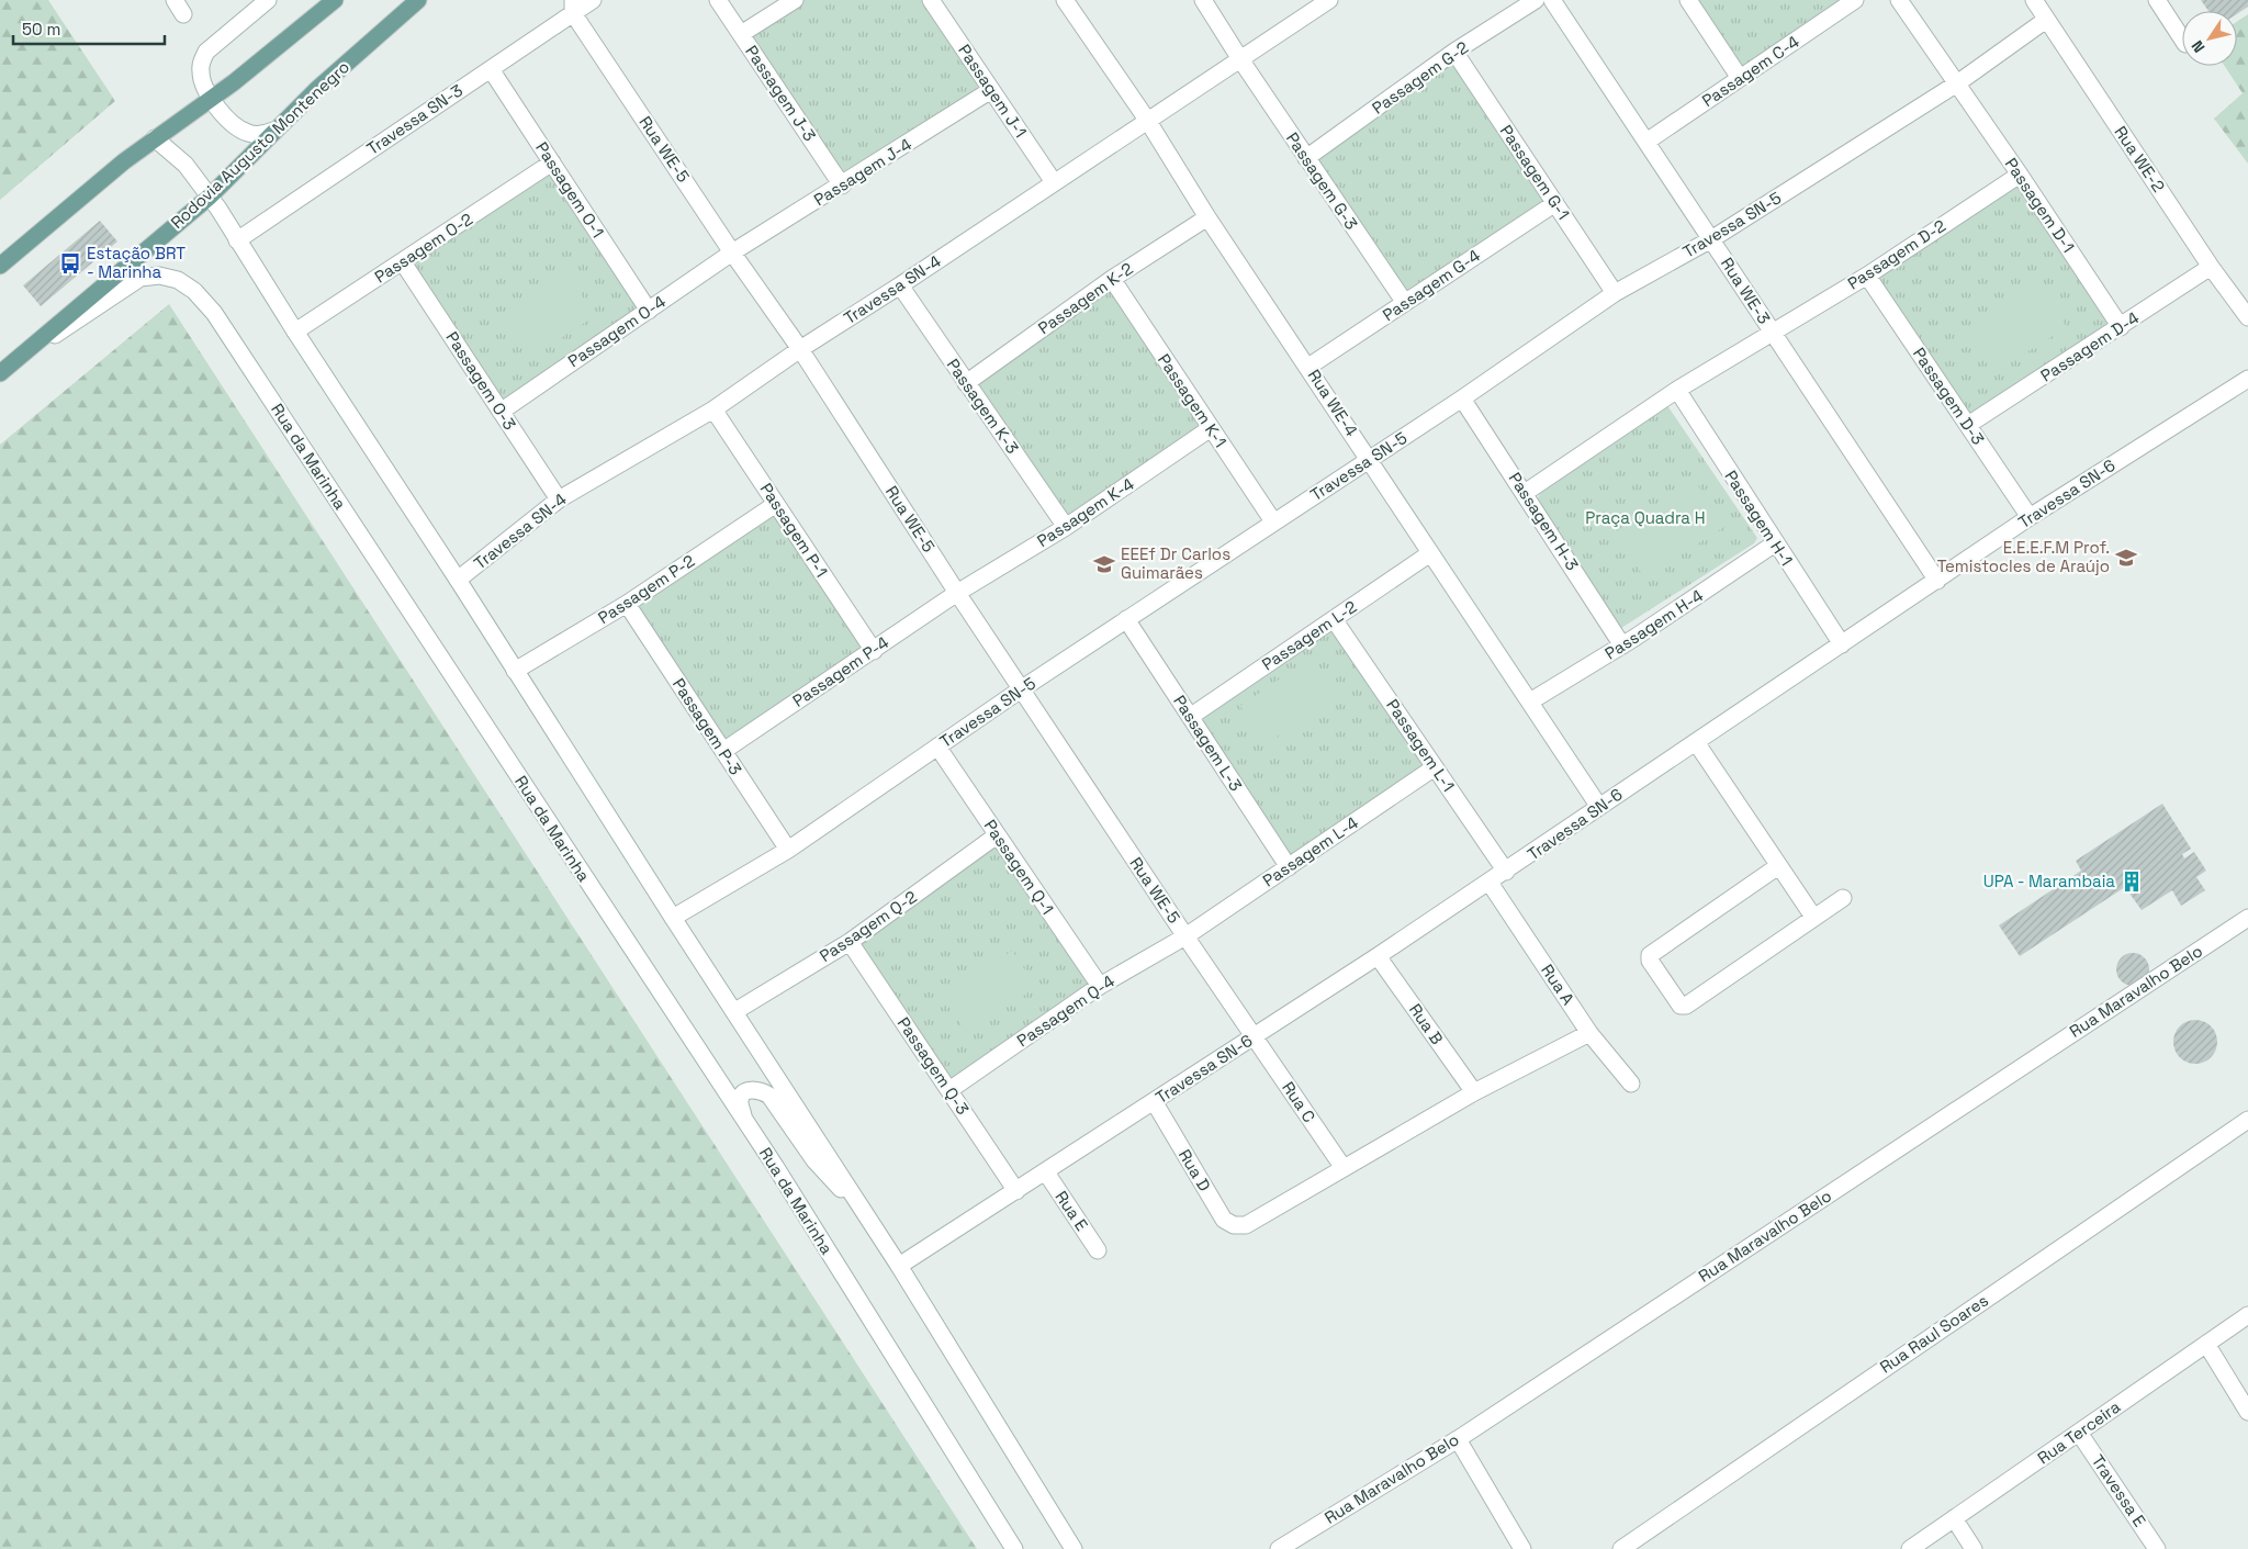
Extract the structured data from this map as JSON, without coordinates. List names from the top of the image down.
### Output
{
  "streets": {
    "main road": ["Rodovia Augusto Montenegro"],
    "street": [
      "Passagem C-4",
      "Passagem G-2",
      "Passagem J-1",
      "Passagem J-3",
      "Travessa SN-3",
      "Rua WE-5",
      "Rua WE-2",
      "Passagem J-4",
      "Passagem G-1",
      "Passagem G-3",
      "Passagem O-1",
      "Passagem D-1",
      "Travessa SN-5",
      "Passagem O-2",
      "Passagem D-2",
      "Passagem G-4",
      "Travessa SN-4",
      "Rua WE-3",
      "Passagem K-2",
      "Passagem O-4",
      "Passagem D-4",
      "Passagem O-3",
      "Passagem D-3",
      "Passagem K-1",
      "Rua WE-4",
      "Passagem K-3",
      "Rua da Marinha",
      "Travessa SN-6",
      "Passagem K-4",
      "Passagem H-1",
      "Passagem H-3",
      "Passagem P-1",
      "Passagem P-2",
      "Passagem H-4",
      "Passagem L-2",
      "Passagem P-4",
      "Passagem P-3",
      "Passagem L-3",
      "Passagem L-1",
      "Passagem L-4",
      "Passagem Q-1",
      "Passagem Q-2",
      "Rua A",
      "Rua Maravalho Belo",
      "Passagem Q-4",
      "Rua B",
      "Passagem Q-3",
      "Rua C",
      "Rua D",
      "Rua E",
      "Rua Raul Soares",
      "Rua Terceira",
      "Travessa E"
    ]
  },
  "crossings": [
    ["Passagem C-4", "Rua WE-3"],
    ["Passagem G-2", "Passagem G-1"],
    ["Passagem G-2", "Passagem G-3"],
    ["Passagem J-1", "Passagem J-4"],
    ["Passagem J-1", "Travessa SN-4"],
    ["Passagem J-3", "Passagem J-4"],
    ["Travessa SN-3", "Rua WE-5"],
    ["Travessa SN-3", "Passagem O-1"],
    ["Rodovia Augusto Montenegro", "Rua da Marinha"],
    ["Rua WE-5", "Passagem J-4"],
    ["Rua WE-5", "Travessa SN-5"],
    ["Rua WE-5", "Travessa SN-4"],
    ["Rua WE-5", "Passagem O-4"],
    ["Rua WE-5", "Travessa SN-6"],
    ["Rua WE-5", "Passagem K-4"],
    ["Rua WE-5", "Passagem P-4"],
    ["Rua WE-5", "Passagem L-4"],
    ["Rua WE-5", "Passagem Q-4"],
    ["Rua WE-5", "Rua C"],
    ["Rua WE-2", "Travessa SN-5"],
    ["Rua WE-2", "Passagem D-4"],
    ["Passagem J-4", "Passagem O-4"],
    ["Passagem G-1", "Travessa SN-5"],
    ["Passagem G-1", "Passagem G-4"],
    ["Passagem G-3", "Passagem G-4"],
    ["Passagem G-3", "Travessa SN-4"],
    ["Passagem O-1", "Passagem O-2"],
    ["Passagem O-1", "Passagem O-4"],
    ["Passagem D-1", "Travessa SN-5"],
    ["Passagem D-1", "Passagem D-2"],
    ["Passagem D-1", "Passagem D-4"],
    ["Travessa SN-5", "Rua WE-3"],
    ["Travessa SN-5", "Passagem K-1"],
    ["Travessa SN-5", "Rua WE-4"],
    ["Travessa SN-5", "Passagem H-3"],
    ["Travessa SN-5", "Passagem P-3"],
    ["Travessa SN-5", "Passagem L-3"],
    ["Travessa SN-5", "Passagem Q-1"],
    ["Passagem O-2", "Passagem O-3"],
    ["Passagem D-2", "Rua WE-3"],
    ["Passagem D-2", "Passagem D-3"],
    ["Passagem D-2", "Passagem H-1"],
    ["Passagem D-2", "Passagem H-3"],
    ["Passagem G-4", "Rua WE-4"],
    ["Travessa SN-4", "Passagem O-3"],
    ["Travessa SN-4", "Rua WE-4"],
    ["Travessa SN-4", "Passagem K-3"],
    ["Travessa SN-4", "Passagem P-1"],
    ["Rua WE-3", "Travessa SN-6"],
    ["Passagem K-2", "Passagem K-1"],
    ["Passagem K-2", "Rua WE-4"],
    ["Passagem K-2", "Passagem K-3"],
    ["Passagem O-4", "Passagem O-3"],
    ["Passagem D-4", "Passagem D-3"],
    ["Passagem D-3", "Travessa SN-6"],
    ["Passagem K-1", "Passagem K-4"],
    ["Rua WE-4", "Travessa SN-6"],
    ["Rua WE-4", "Passagem H-4"],
    ["Rua WE-4", "Passagem L-2"],
    ["Passagem K-3", "Passagem K-4"],
    ["Travessa SN-6", "Passagem H-1"],
    ["Travessa SN-6", "Passagem L-1"],
    ["Travessa SN-6", "Rua A"],
    ["Travessa SN-6", "Rua B"],
    ["Travessa SN-6", "Passagem Q-3"],
    ["Travessa SN-6", "Rua C"],
    ["Travessa SN-6", "Rua D"],
    ["Travessa SN-6", "Rua E"],
    ["Passagem K-4", "Passagem P-4"],
    ["Passagem H-1", "Passagem H-4"],
    ["Passagem H-3", "Passagem H-4"],
    ["Passagem P-1", "Passagem P-2"],
    ["Passagem P-1", "Passagem P-4"],
    ["Passagem P-2", "Passagem P-3"],
    ["Passagem L-2", "Passagem L-3"],
    ["Passagem L-2", "Passagem L-1"],
    ["Passagem P-4", "Passagem P-3"],
    ["Passagem L-3", "Passagem L-4"],
    ["Passagem L-1", "Passagem L-4"],
    ["Passagem L-4", "Passagem Q-4"],
    ["Passagem Q-1", "Passagem Q-2"],
    ["Passagem Q-1", "Passagem Q-4"],
    ["Passagem Q-2", "Passagem Q-3"],
    ["Passagem Q-4", "Passagem Q-3"],
    ["Rua C", "Rua D"],
    ["Rua Terceira", "Travessa E"]
  ],
  "parks": ["Praça Quadra H"],
  "places": {
    "bus stop": ["Estação BRT - Marinha"],
    "school or university": ["E.E.E.F.M Prof. Temistocles de Araújo", "EEEf Dr Carlos Guimarães"],
    "building": ["UPA - Marambaia"]
  },
  "scale_bar": "50 m",
  "north": "bottom left"
}
